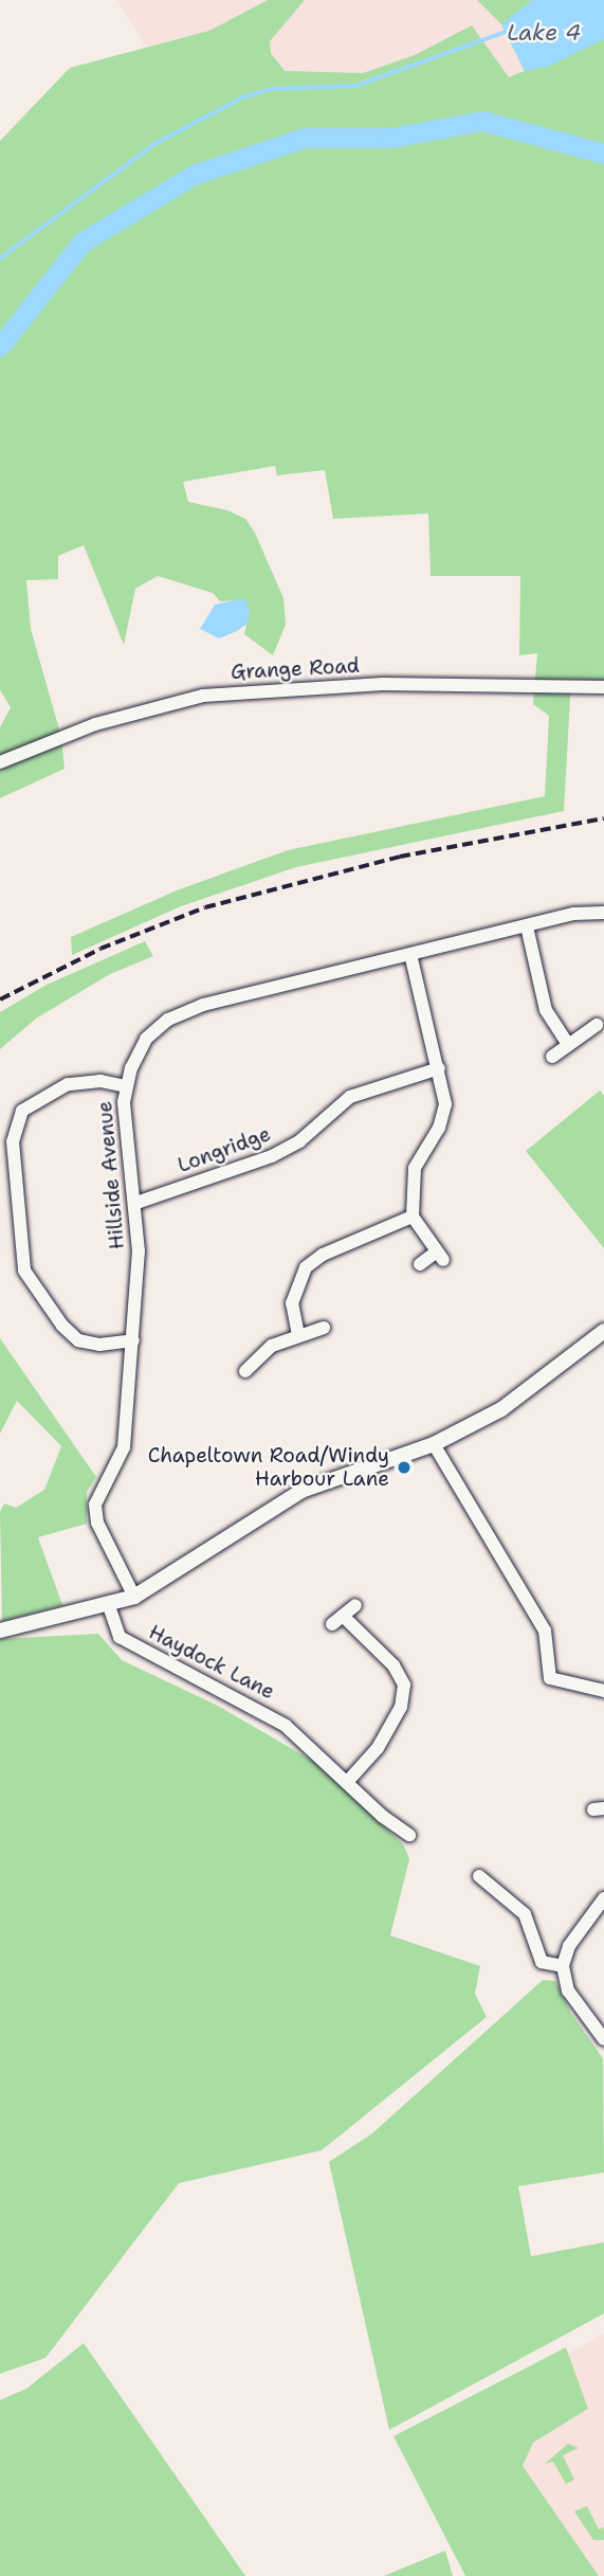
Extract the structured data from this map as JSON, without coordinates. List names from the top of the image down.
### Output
{
  "streets": {
    "street": [
      "Grange Road",
      "Longridge",
      "Hillside Avenue",
      "Haydock Lane"
    ]
  },
  "crossings": [
    ["Longridge", "Hillside Avenue"]
  ],
  "water": ["Lake 4"],
  "places": ["Chapeltown Road/Windy Harbour Lane"]
}
